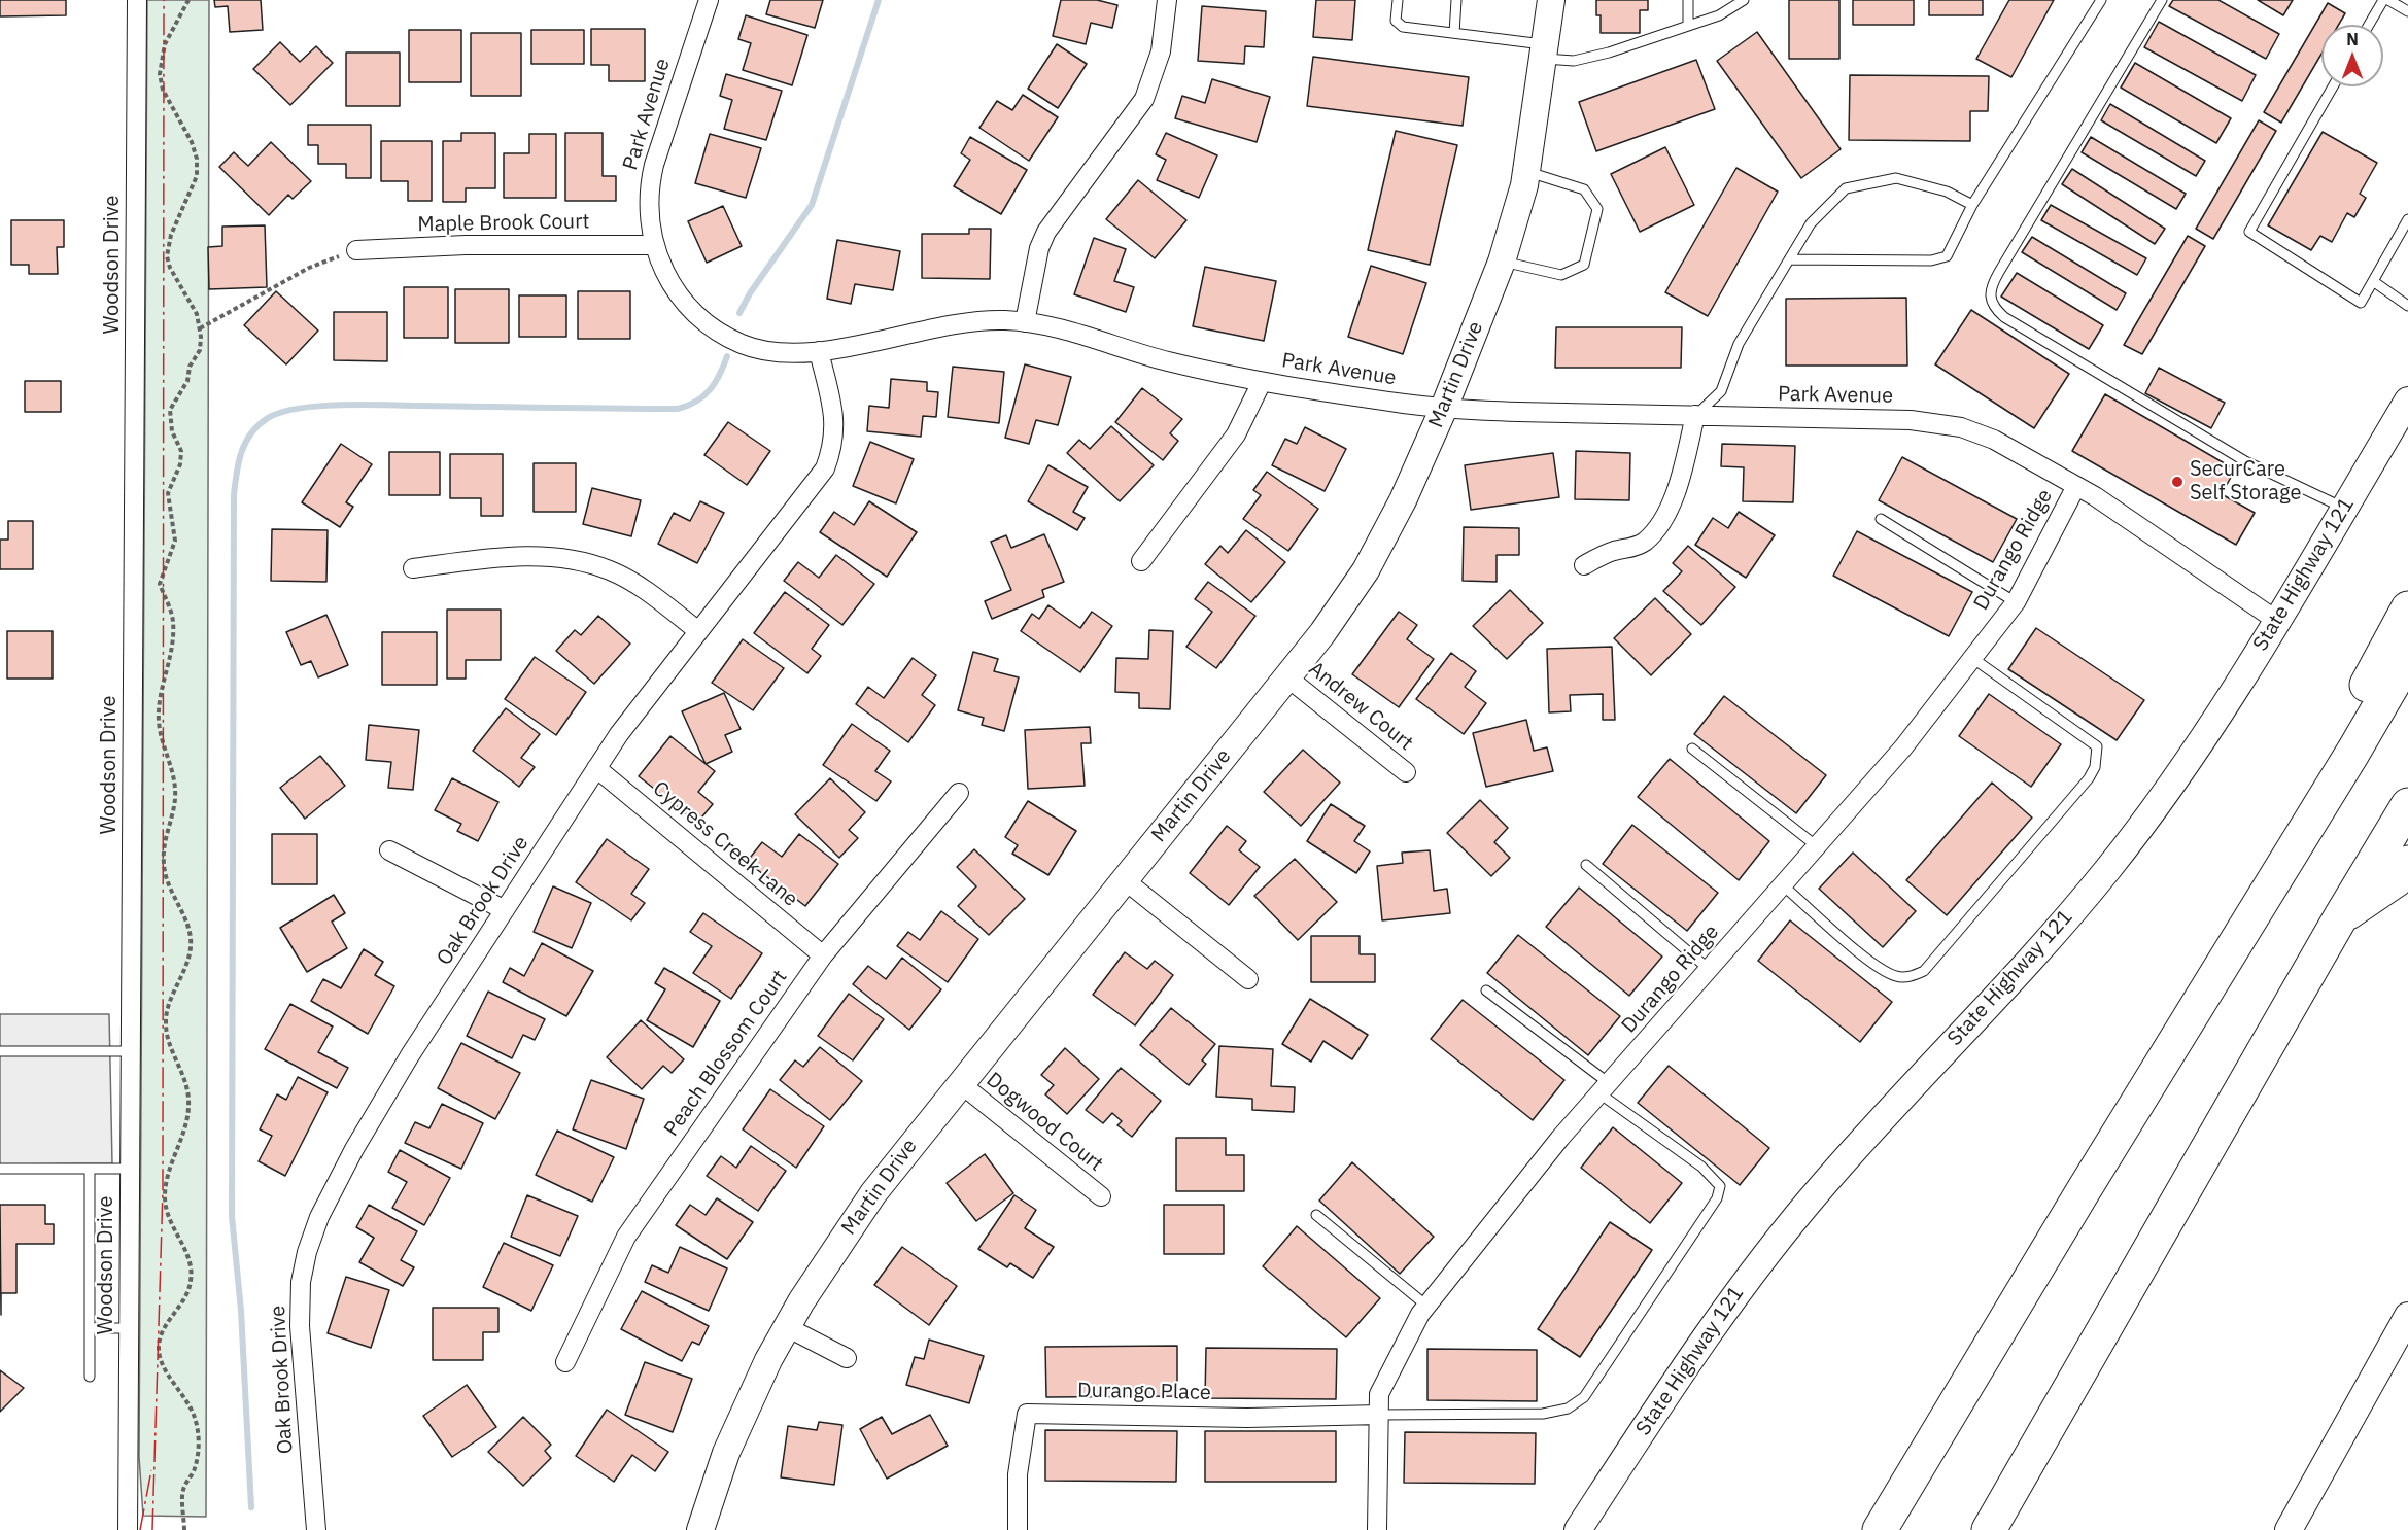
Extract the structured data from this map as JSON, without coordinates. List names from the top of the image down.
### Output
{
  "streets": {
    "street": [
      "Park Avenue",
      "Maple Brook Court",
      "Woodson Drive",
      "Martin Drive",
      "Durango Ridge",
      "State Highway 121",
      "Andrew Court",
      "Cypress Creek Lane",
      "Oak Brook Drive",
      "Peach Blossom Court",
      "Dogwood Court",
      "Durango Place"
    ]
  },
  "crossings": [
    ["Park Avenue", "Maple Brook Court"],
    ["Park Avenue", "Martin Drive"],
    ["Park Avenue", "Durango Ridge"],
    ["Park Avenue", "State Highway 121"],
    ["Park Avenue", "Oak Brook Drive"],
    ["Martin Drive", "Andrew Court"],
    ["Martin Drive", "Dogwood Court"],
    ["Durango Ridge", "Durango Place"],
    ["Cypress Creek Lane", "Oak Brook Drive"],
    ["Cypress Creek Lane", "Peach Blossom Court"]
  ],
  "places": ["SecurCare Self Storage"],
  "north": "top"
}
